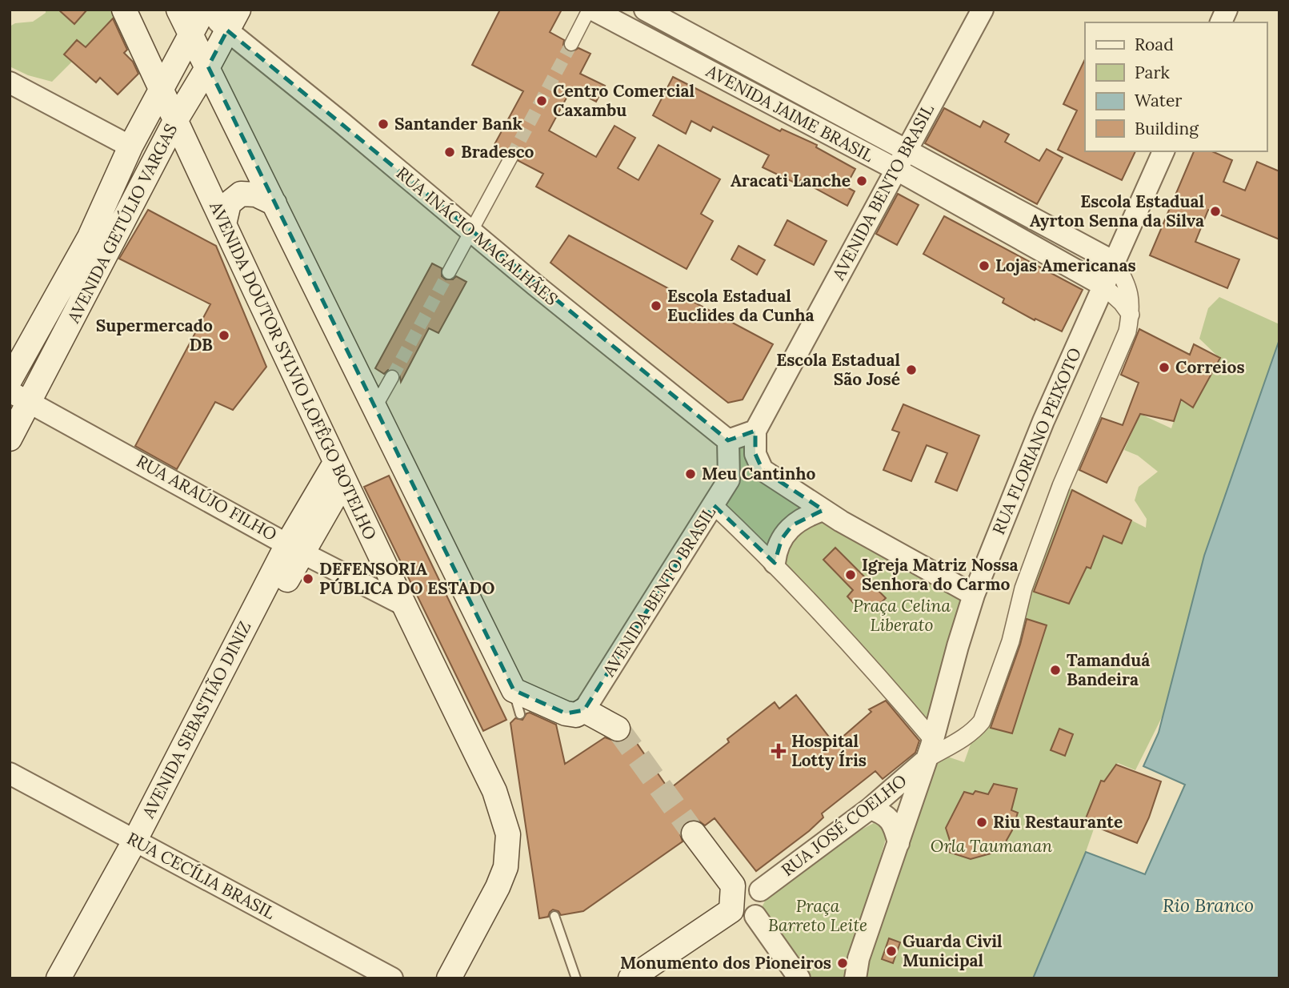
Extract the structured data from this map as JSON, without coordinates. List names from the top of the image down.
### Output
{
  "streets": {
    "main road": ["AVENIDA GETÚLIO VARGAS", "AVENIDA DOUTOR SYLVIO LOFÊGO BOTELHO", "AVENIDA SEBASTIÃO DINIZ"],
    "street": [
      "AVENIDA JAIME BRASIL",
      "AVENIDA BENTO BRASIL",
      "RUA INÁCIO MAGALHÃES",
      "RUA FLORIANO PEIXOTO",
      "RUA ARAÚJO FILHO",
      "RUA JOSÉ COELHO",
      "RUA CECÍLIA BRASIL"
    ]
  },
  "crossings": [
    ["AVENIDA JAIME BRASIL", "AVENIDA BENTO BRASIL"],
    ["AVENIDA JAIME BRASIL", "RUA FLORIANO PEIXOTO"],
    ["AVENIDA GETÚLIO VARGAS", "RUA INÁCIO MAGALHÃES"],
    ["AVENIDA GETÚLIO VARGAS", "AVENIDA DOUTOR SYLVIO LOFÊGO BOTELHO"],
    ["AVENIDA GETÚLIO VARGAS", "RUA ARAÚJO FILHO"],
    ["AVENIDA DOUTOR SYLVIO LOFÊGO BOTELHO", "RUA ARAÚJO FILHO"],
    ["AVENIDA DOUTOR SYLVIO LOFÊGO BOTELHO", "AVENIDA SEBASTIÃO DINIZ"],
    ["RUA FLORIANO PEIXOTO", "RUA JOSÉ COELHO"],
    ["RUA ARAÚJO FILHO", "AVENIDA SEBASTIÃO DINIZ"],
    ["AVENIDA SEBASTIÃO DINIZ", "RUA CECÍLIA BRASIL"]
  ],
  "water": ["Rio Branco"],
  "parks": ["Praça Celina Liberato", "Orla Taumanan", "Praça Barreto Leite"],
  "places": {
    "other": [
      "Centro Comercial Caxambu",
      "Santander Bank",
      "Bradesco",
      "Aracati Lanche",
      "Escola Estadual Ayrton Senna da Silva",
      "Lojas Americanas",
      "Escola Estadual Euclides da Cunha",
      "Supermercado DB",
      "Correios",
      "Escola Estadual São José",
      "Meu Cantinho",
      "Igreja Matriz Nossa Senhora do Carmo",
      "DEFENSORIA PÚBLICA DO ESTADO",
      "Tamanduá Bandeira",
      "Riu Restaurante",
      "Guarda Civil Municipal",
      "Monumento dos Pioneiros"
    ],
    "health": ["Hospital Lotty Íris"]
  },
  "legend": [
    "Road",
    "Park",
    "Water",
    "Building"
  ]
}
